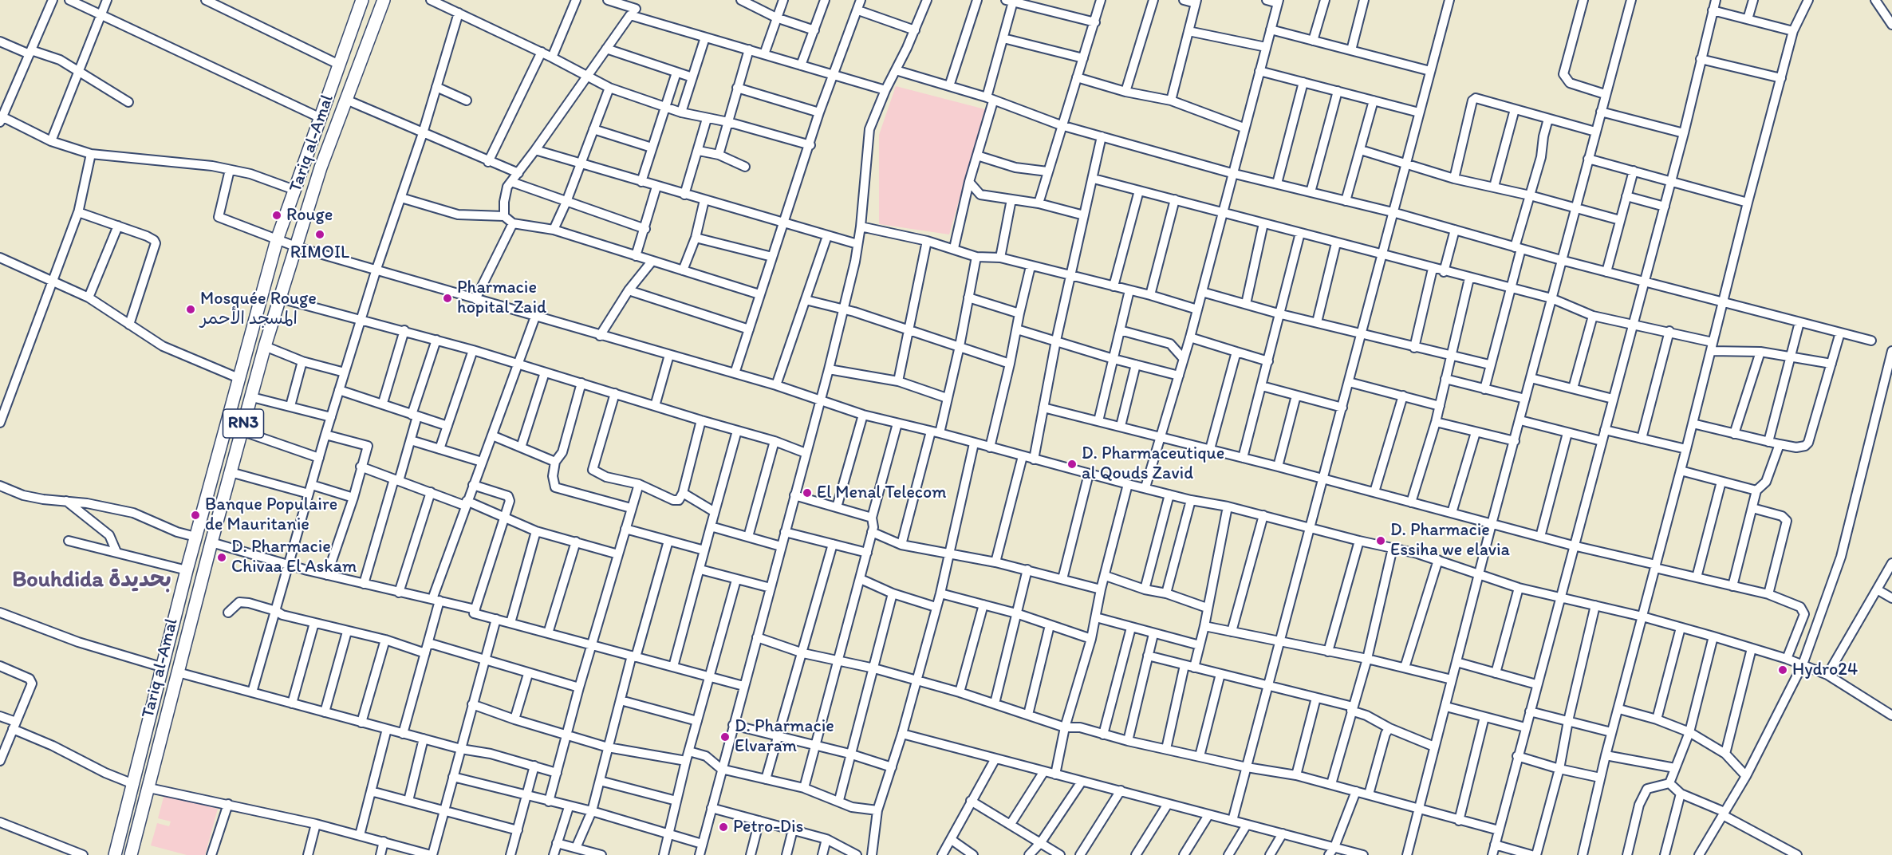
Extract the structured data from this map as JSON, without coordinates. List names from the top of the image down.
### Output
{
  "streets": {
    "highway": ["Tariq al-Amal", "RN3"]
  },
  "districts": ["Bouhdida بحديدة"],
  "places": [
    "Rouge",
    "RIMOIL",
    "Pharmacie hopital Zaid",
    "Mosquée Rouge المسجد الأحمر",
    "D. Pharmaceutique al Qouds Zavid",
    "El Menal Telecom",
    "Banque Populaire de Mauritanie",
    "D. Pharmacie Essiha we elavia",
    "D. Pharmacie Chivaa El Askam",
    "Hydro24",
    "D. Pharmacie Elvaram",
    "Petro-Dis"
  ]
}
